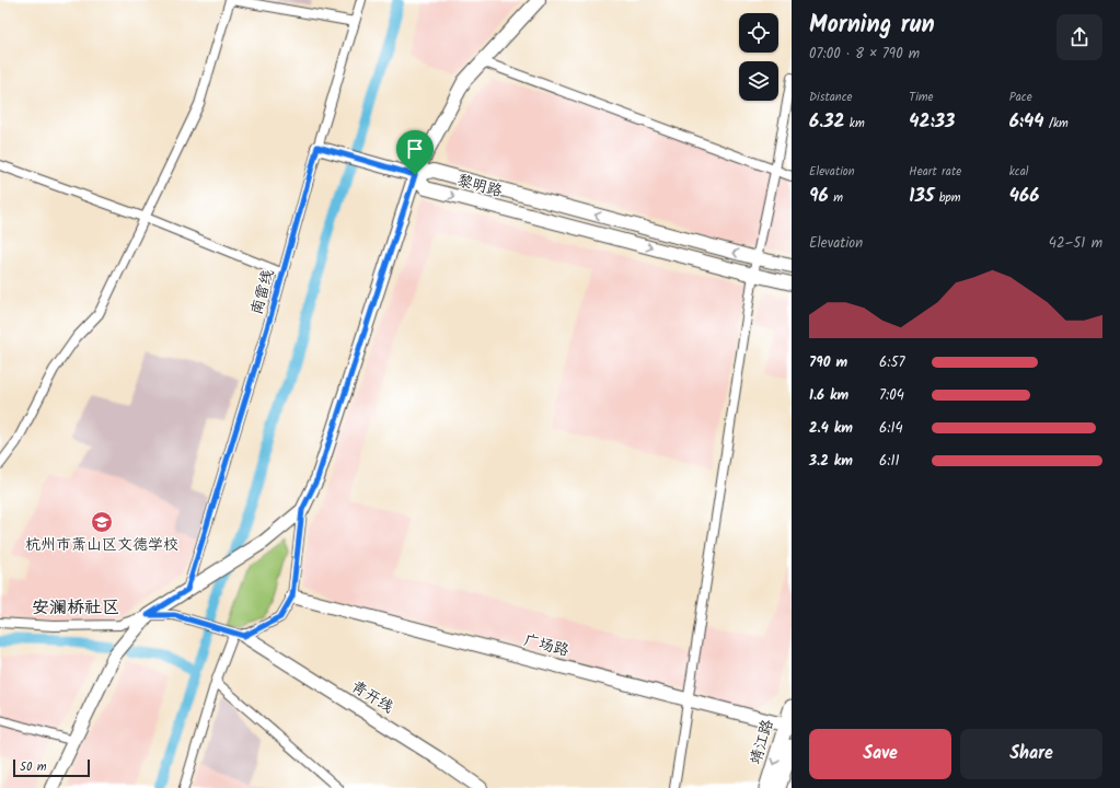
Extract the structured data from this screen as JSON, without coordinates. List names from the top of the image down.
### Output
{
  "streets": {
    "main road": [
      "黎明路",
      "广场路",
      "青开线",
      "靖江路"
    ],
    "street": ["南雷线"]
  },
  "crossings": [
    ["广场路", "靖江路"]
  ],
  "districts": ["安澜桥社区"],
  "places": {
    "school or university": ["杭州市萧山区文德学校"]
  },
  "scale_bar": "50 m",
  "page": {
    "heading": ["Morning run", "07:00 · 8 × 790 m"],
    "stats": [
      ["Distance", "6.32 km"],
      ["Time", "42:33"],
      ["Pace", "6:44 /km"],
      ["Elevation", "96 m"],
      ["Heart rate", "135 bpm"],
      ["kcal", "466"]
    ],
    "chart": ["Elevation", "42–51 m"],
    "list": [
      {
        "name": "790 m",
        "note": "6:57"
      },
      {
        "name": "1.6 km",
        "note": "7:04"
      },
      {
        "name": "2.4 km",
        "note": "6:14"
      },
      {
        "name": "3.2 km",
        "note": "6:11"
      }
    ],
    "buttons": ["Save", "Share"],
    "scale": "50 m"
  }
}
